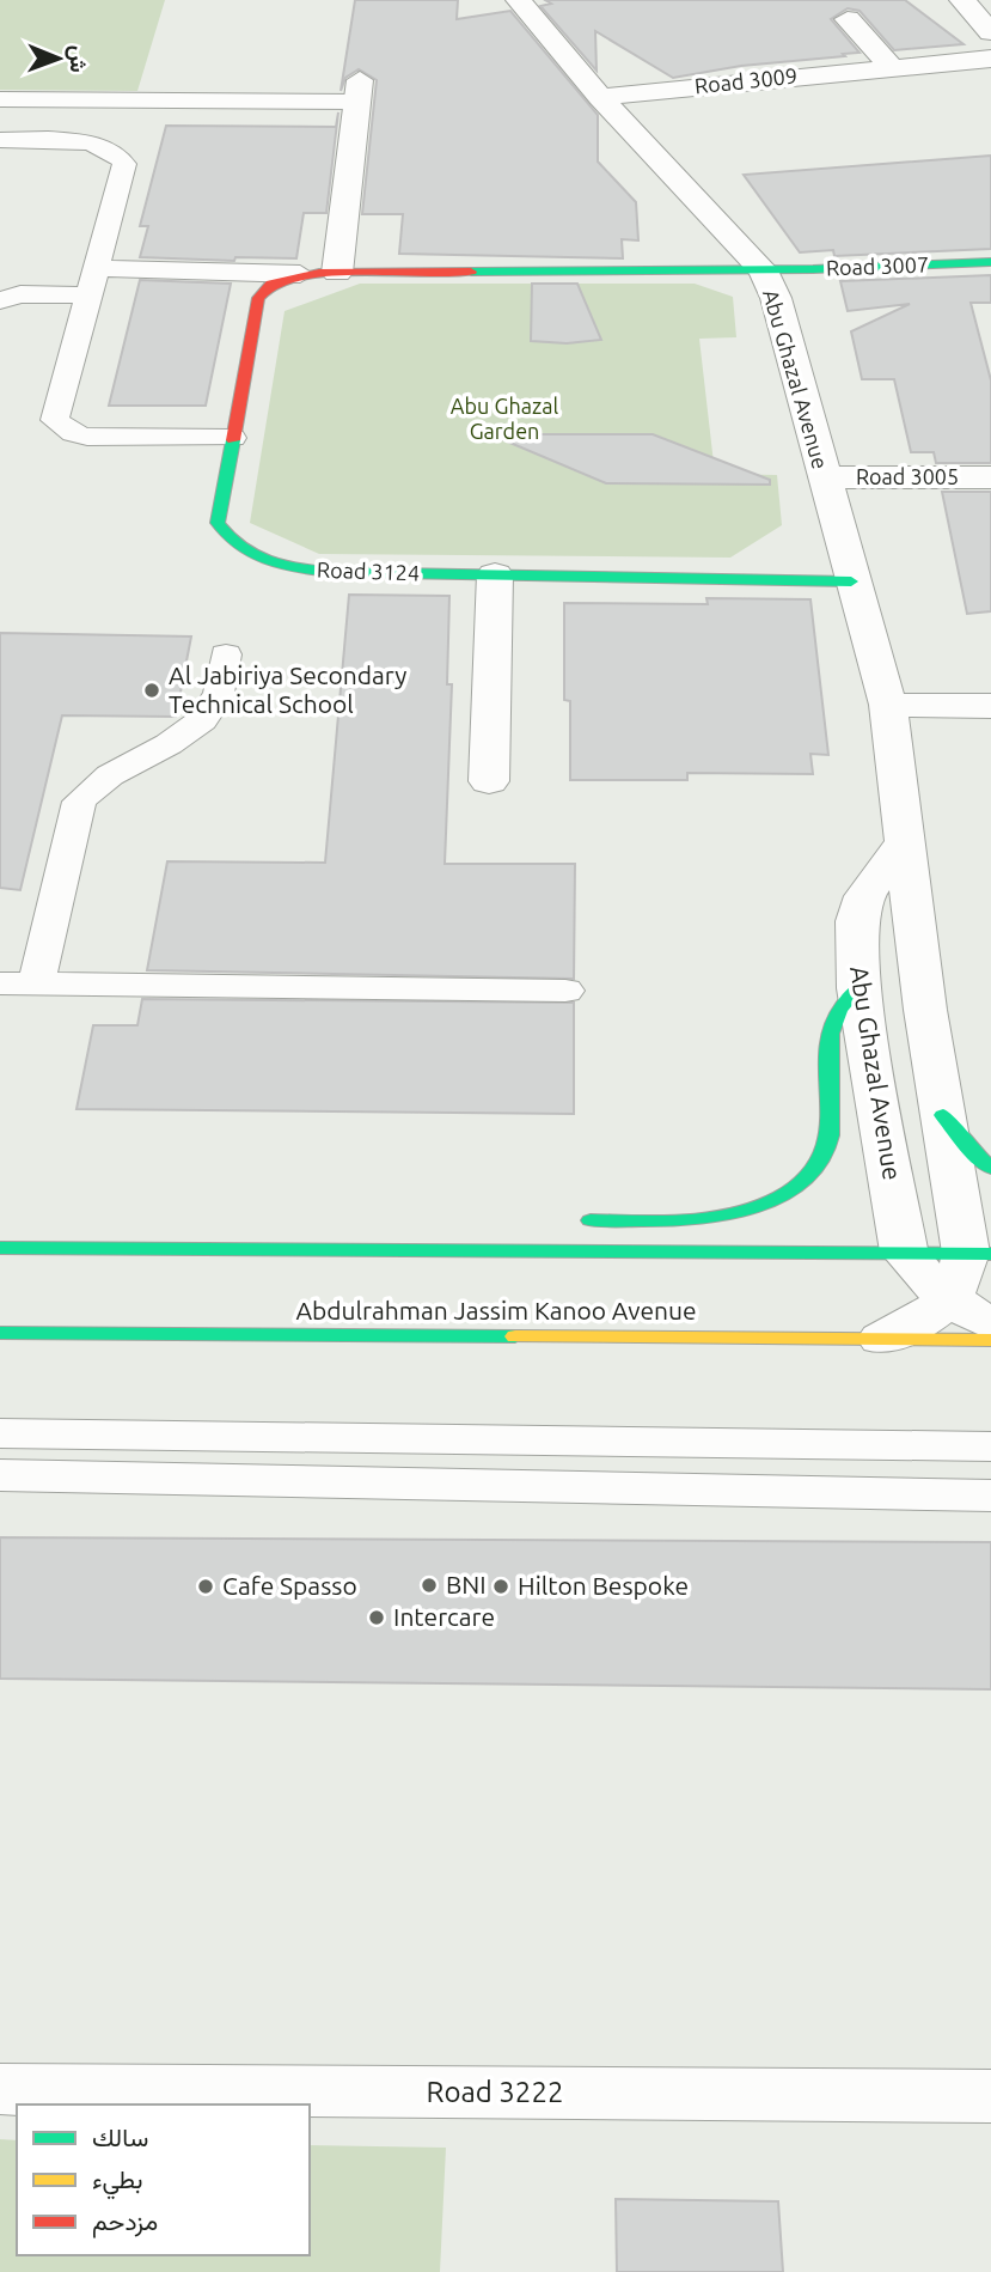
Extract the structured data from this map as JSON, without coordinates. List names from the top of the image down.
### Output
{
  "streets": {
    "street": [
      "Road 3009",
      "Road 3007",
      "Abu Ghazal Avenue",
      "Road 3005",
      "Road 3124",
      "Abdulrahman Jassim Kanoo Avenue",
      "Road 3222"
    ]
  },
  "crossings": [
    ["Road 3009", "Abu Ghazal Avenue"],
    ["Road 3007", "Abu Ghazal Avenue"],
    ["Road 3007", "Road 3124"],
    ["Abu Ghazal Avenue", "Road 3005"],
    ["Abu Ghazal Avenue", "Road 3124"]
  ],
  "parks": ["Abu Ghazal Garden"],
  "places": [
    "Al Jabiriya Secondary Technical School",
    "BNI",
    "Cafe Spasso",
    "Hilton Bespoke",
    "Intercare"
  ],
  "legend": ["سالك", "بطيء", "مزدحم"],
  "north": "right"
}
